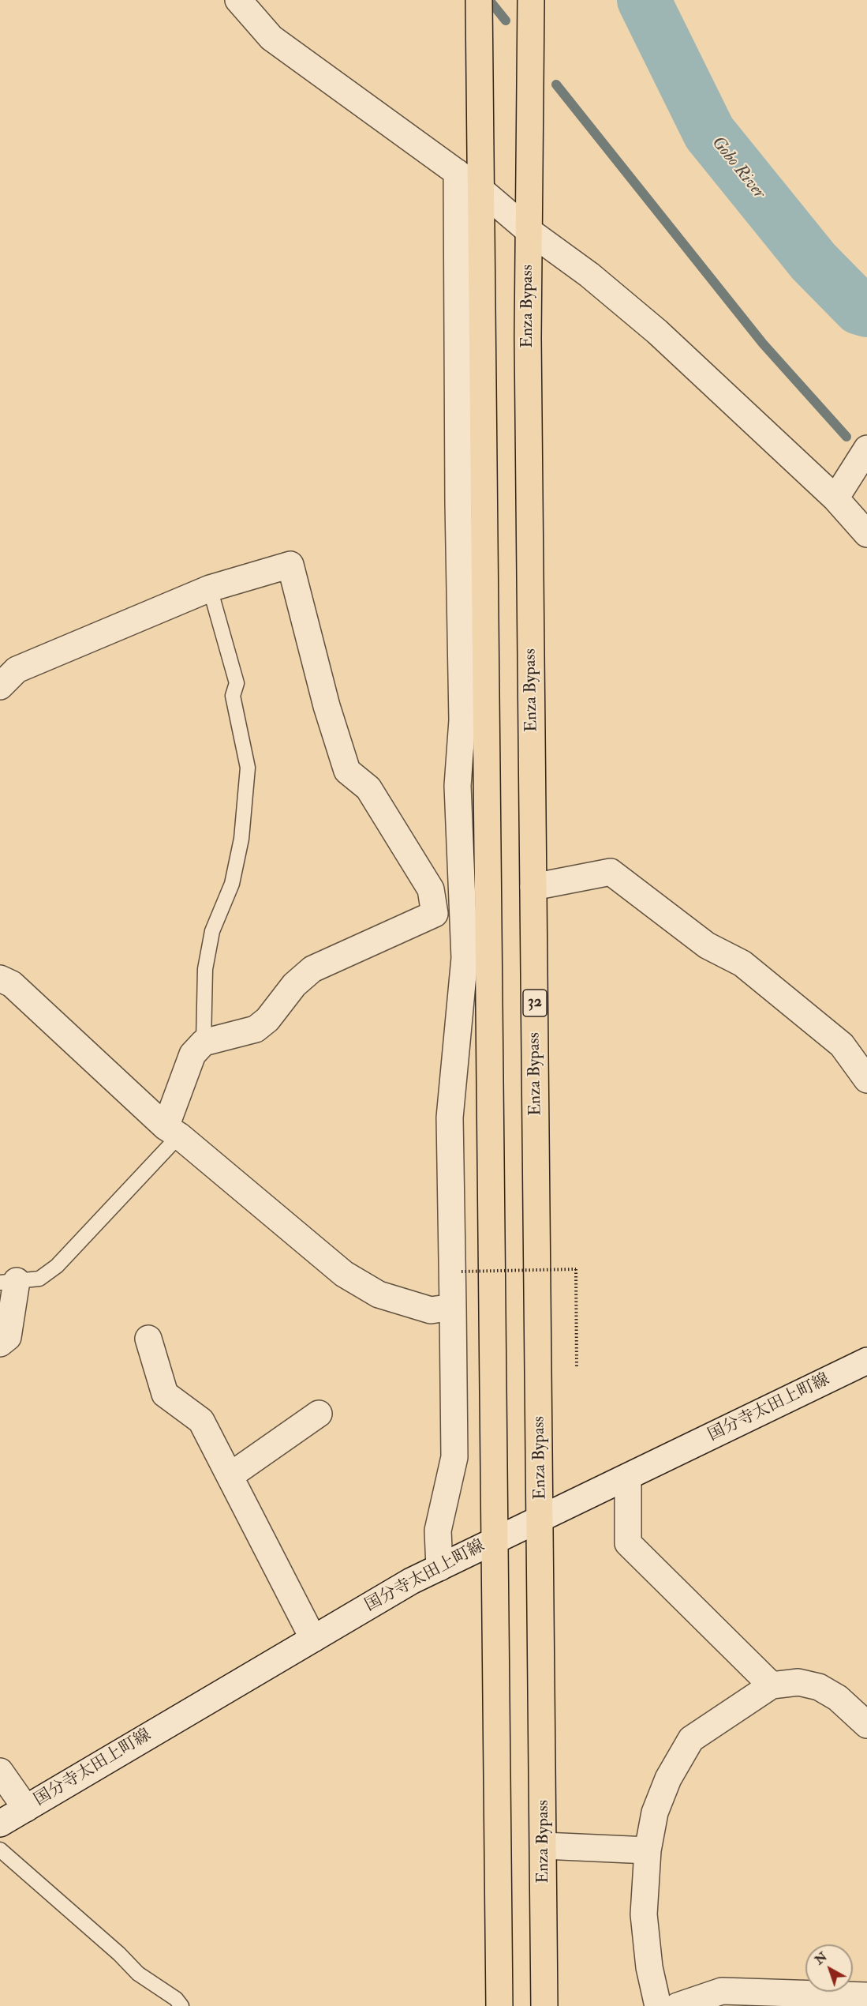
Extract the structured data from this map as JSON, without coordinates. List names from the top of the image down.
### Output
{
  "streets": {
    "highway": ["Enza Bypass", "32"],
    "street": ["国分寺太田上町線"]
  },
  "crossings": [
    ["Enza Bypass", "国分寺太田上町線"]
  ],
  "water": ["Gobo River"],
  "north": "top left"
}
